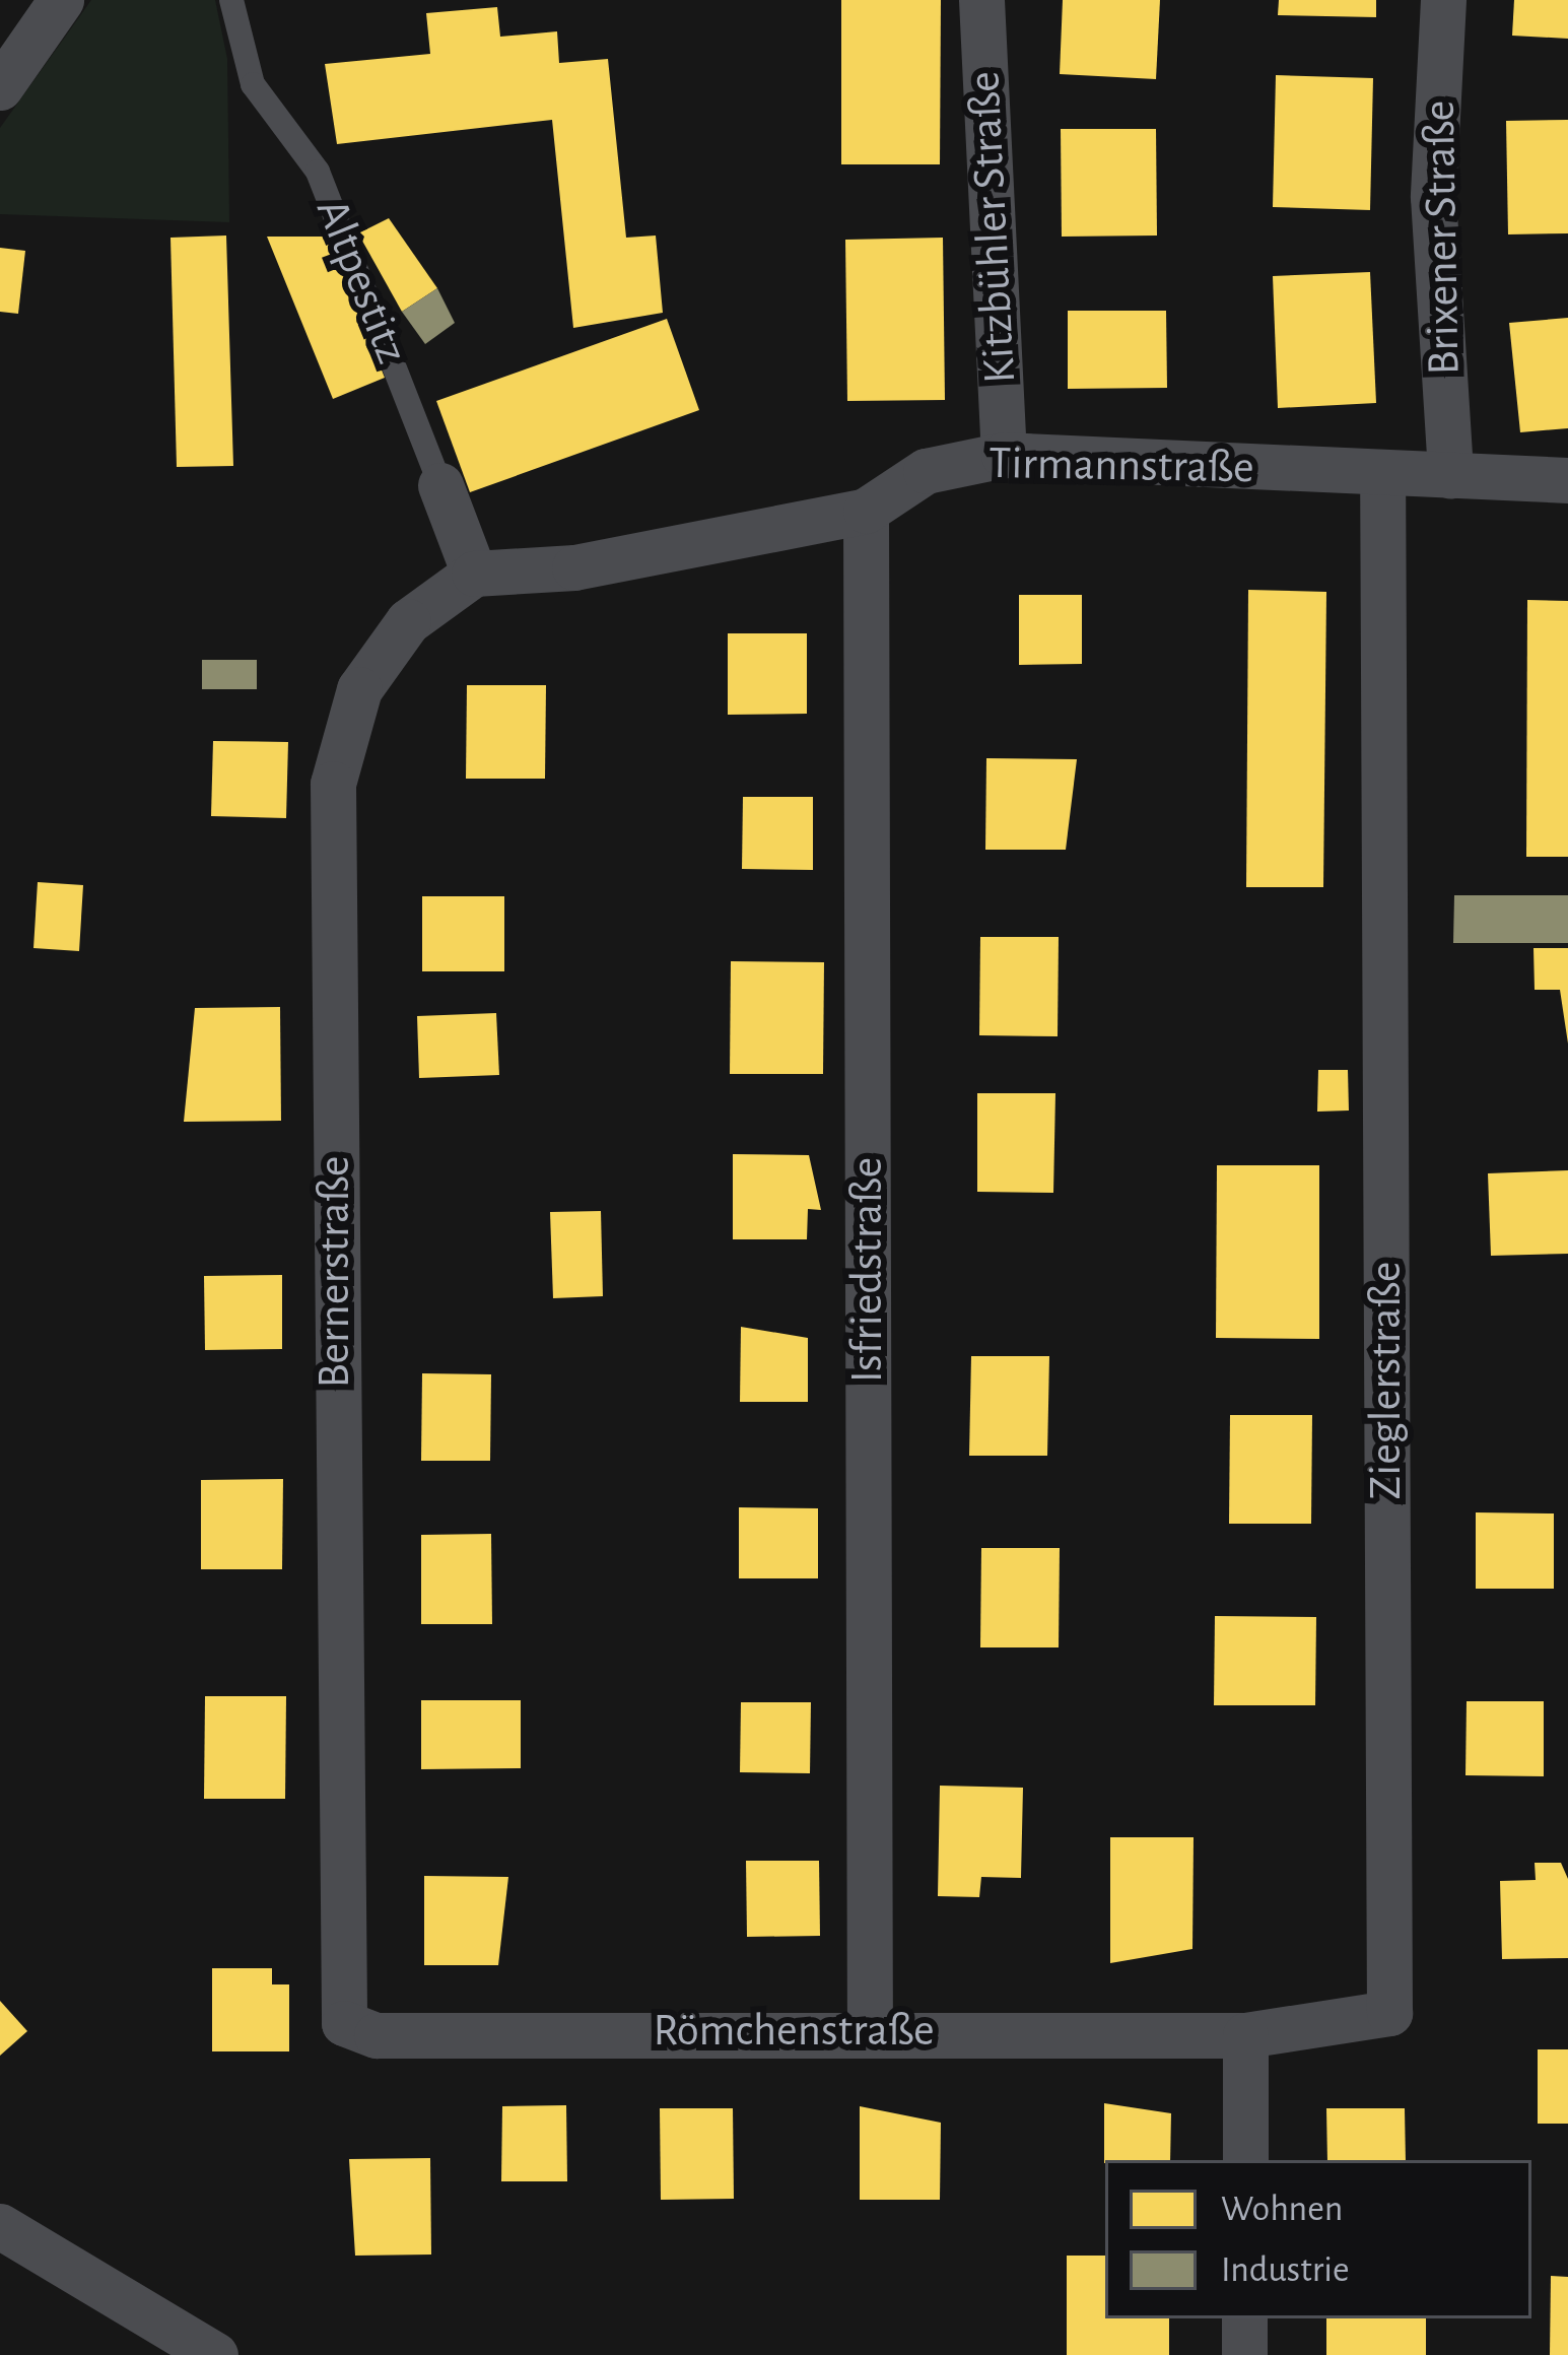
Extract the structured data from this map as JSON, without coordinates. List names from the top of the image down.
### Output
{
  "streets": {
    "street": [
      "Kitzbühler Straße",
      "Brixener Straße",
      "Altpestitz",
      "Tirmannstraße",
      "Isfriedstraße",
      "Bernerstraße",
      "Zieglerstraße",
      "Römchenstraße"
    ]
  },
  "crossings": [
    ["Kitzbühler Straße", "Tirmannstraße"],
    ["Brixener Straße", "Tirmannstraße"],
    ["Altpestitz", "Tirmannstraße"],
    ["Altpestitz", "Bernerstraße"],
    ["Tirmannstraße", "Isfriedstraße"],
    ["Tirmannstraße", "Bernerstraße"],
    ["Tirmannstraße", "Zieglerstraße"],
    ["Isfriedstraße", "Römchenstraße"],
    ["Bernerstraße", "Römchenstraße"],
    ["Zieglerstraße", "Römchenstraße"]
  ],
  "legend": ["Wohnen", "Industrie"]
}
